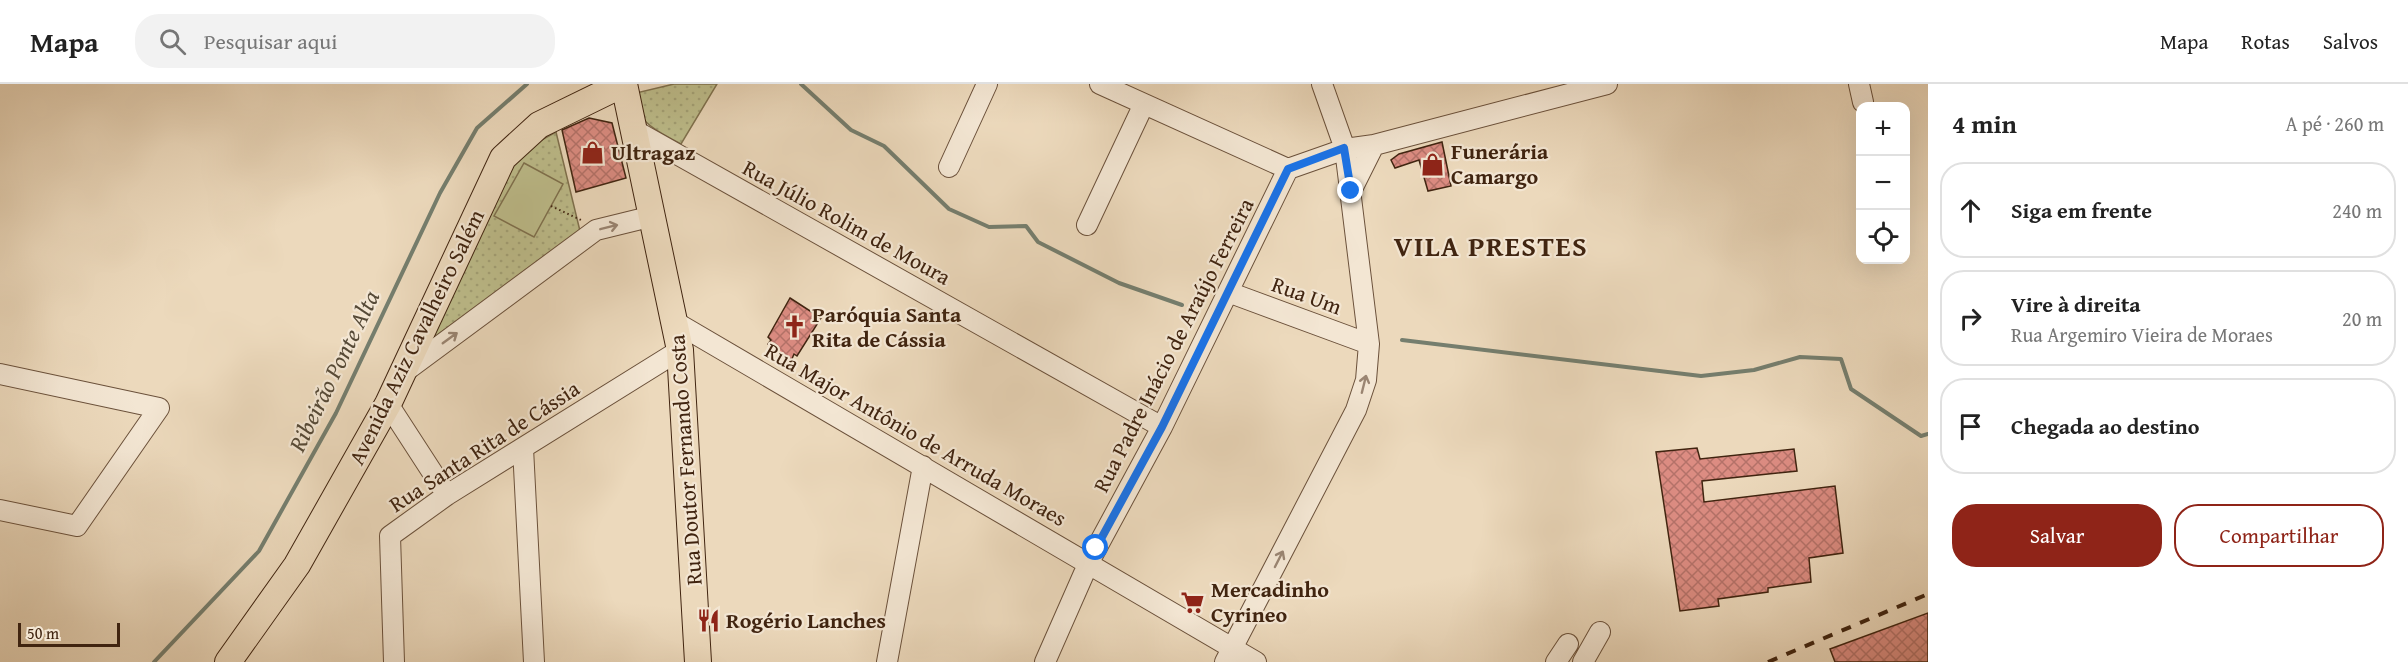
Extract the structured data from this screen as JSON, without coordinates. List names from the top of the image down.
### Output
{
  "streets": {
    "main road": ["Avenida Aziz Cavalheiro Salém", "Rua Doutor Fernando Costa"],
    "street": [
      "Rua Júlio Rolim de Moura",
      "Rua Um",
      "Rua Padre Inácio de Araújo Ferreira",
      "Rua Major Antônio de Arruda Moraes",
      "Rua Santa Rita de Cássia"
    ]
  },
  "crossings": [
    ["Rua Júlio Rolim de Moura", "Rua Padre Inácio de Araújo Ferreira"],
    ["Rua Júlio Rolim de Moura", "Rua Doutor Fernando Costa"],
    ["Rua Um", "Rua Padre Inácio de Araújo Ferreira"],
    ["Avenida Aziz Cavalheiro Salém", "Rua Doutor Fernando Costa"],
    ["Rua Padre Inácio de Araújo Ferreira", "Rua Major Antônio de Arruda Moraes"],
    ["Rua Major Antônio de Arruda Moraes", "Rua Doutor Fernando Costa"],
    ["Rua Santa Rita de Cássia", "Rua Doutor Fernando Costa"]
  ],
  "districts": ["VILA PRESTES"],
  "water": ["Ribeirão Ponte Alta"],
  "places": {
    "shop": ["Ultragaz", "Funerária Camargo"],
    "church": ["Paróquia Santa Rita de Cássia"],
    "supermarket": ["Mercadinho Cyrineo"],
    "restaurant": ["Rogério Lanches"]
  },
  "scale_bar": "50 m",
  "page": {
    "header": "Mapa",
    "search": "Pesquisar aqui",
    "nav": ["Mapa", "Rotas", "Salvos"],
    "heading": ["4 min", "A pé · 260 m"],
    "map_buttons": ["+", "−"],
    "list": [
      ["Siga em frente", "240 m"],
      ["Vire à direita", "Rua Argemiro Vieira de Moraes", "20 m"],
      "Chegada ao destino"
    ],
    "buttons": ["Salvar", "Compartilhar"],
    "scale": "50 m"
  }
}
